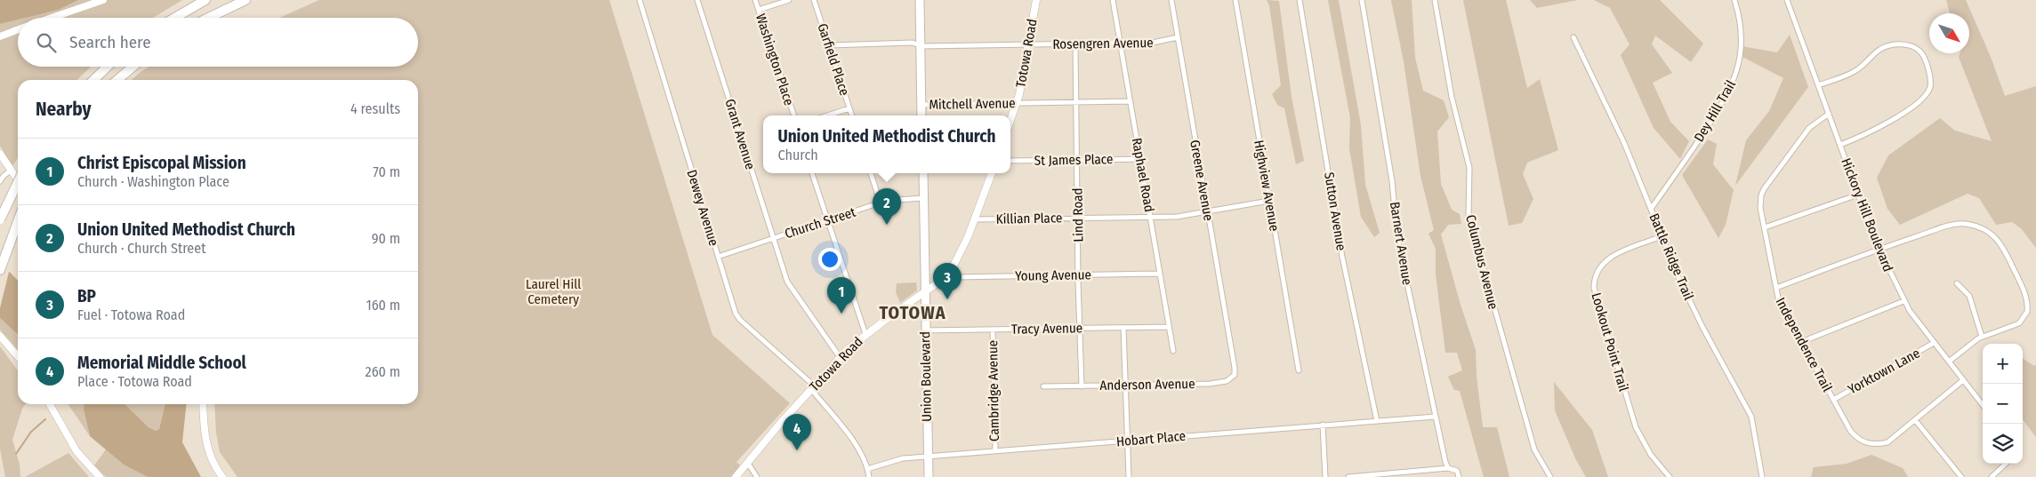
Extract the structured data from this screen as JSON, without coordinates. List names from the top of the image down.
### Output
{
  "streets": {
    "main road": ["Totowa Road", "Union Boulevard"],
    "street": [
      "Rosengren Avenue",
      "Washington Place",
      "Garfield Place",
      "Mitchell Avenue",
      "Dey Hill Trail",
      "Grant Avenue",
      "St James Place",
      "Raphael Road",
      "Greene Avenue",
      "Highview Avenue",
      "Dewey Avenue",
      "Sutton Avenue",
      "Lind Road",
      "Hickory Hill Boulevard",
      "Killian Place",
      "Church Street",
      "Barnert Avenue",
      "Battle Ridge Trail",
      "Columbus Avenue",
      "Young Avenue",
      "Tracy Avenue",
      "Lookout Point Trail",
      "Independence Trail",
      "Yorktown Lane",
      "Anderson Avenue",
      "Cambridge Avenue",
      "Hobart Place"
    ]
  },
  "crossings": [
    ["Rosengren Avenue", "Totowa Road"],
    ["Rosengren Avenue", "Garfield Place"],
    ["Rosengren Avenue", "Raphael Road"],
    ["Rosengren Avenue", "Greene Avenue"],
    ["Rosengren Avenue", "Lind Road"],
    ["Totowa Road", "Mitchell Avenue"],
    ["Totowa Road", "Grant Avenue"],
    ["Totowa Road", "Dewey Avenue"],
    ["Totowa Road", "Killian Place"],
    ["Totowa Road", "Young Avenue"],
    ["Totowa Road", "Union Boulevard"],
    ["Mitchell Avenue", "Raphael Road"],
    ["Mitchell Avenue", "Lind Road"],
    ["Dey Hill Trail", "Battle Ridge Trail"],
    ["Grant Avenue", "Church Street"],
    ["St James Place", "Raphael Road"],
    ["St James Place", "Lind Road"],
    ["Raphael Road", "Killian Place"],
    ["Raphael Road", "Young Avenue"],
    ["Raphael Road", "Tracy Avenue"],
    ["Greene Avenue", "Killian Place"],
    ["Greene Avenue", "Anderson Avenue"],
    ["Highview Avenue", "Killian Place"],
    ["Dewey Avenue", "Church Street"],
    ["Dewey Avenue", "Hobart Place"],
    ["Sutton Avenue", "Hobart Place"],
    ["Lind Road", "Killian Place"],
    ["Lind Road", "Young Avenue"],
    ["Lind Road", "Tracy Avenue"],
    ["Lind Road", "Anderson Avenue"],
    ["Hickory Hill Boulevard", "Independence Trail"],
    ["Hickory Hill Boulevard", "Yorktown Lane"],
    ["Church Street", "Union Boulevard"],
    ["Barnert Avenue", "Hobart Place"],
    ["Battle Ridge Trail", "Lookout Point Trail"],
    ["Tracy Avenue", "Union Boulevard"],
    ["Tracy Avenue", "Cambridge Avenue"],
    ["Independence Trail", "Yorktown Lane"],
    ["Union Boulevard", "Hobart Place"],
    ["Cambridge Avenue", "Hobart Place"]
  ],
  "districts": ["TOTOWA"],
  "parks": ["Laurel Hill Cemetery"],
  "north": "bottom right",
  "page": {
    "search": "Search here",
    "heading": ["Nearby", "4 results"],
    "popup": ["Union United Methodist Church", "Church"],
    "list": [
      {
        "mark": "1",
        "name": "Christ Episcopal Mission",
        "note": "Church · Washington Place",
        "value": "70 m"
      },
      {
        "mark": "2",
        "name": "Union United Methodist Church",
        "note": "Church · Church Street",
        "value": "90 m"
      },
      {
        "mark": "3",
        "name": "BP",
        "note": "Fuel · Totowa Road",
        "value": "160 m"
      },
      {
        "mark": "4",
        "name": "Memorial Middle School",
        "note": "Place · Totowa Road",
        "value": "260 m"
      }
    ],
    "pins": [
      "2",
      "3",
      "1",
      "4"
    ],
    "map_buttons": ["+", "−"]
  }
}
